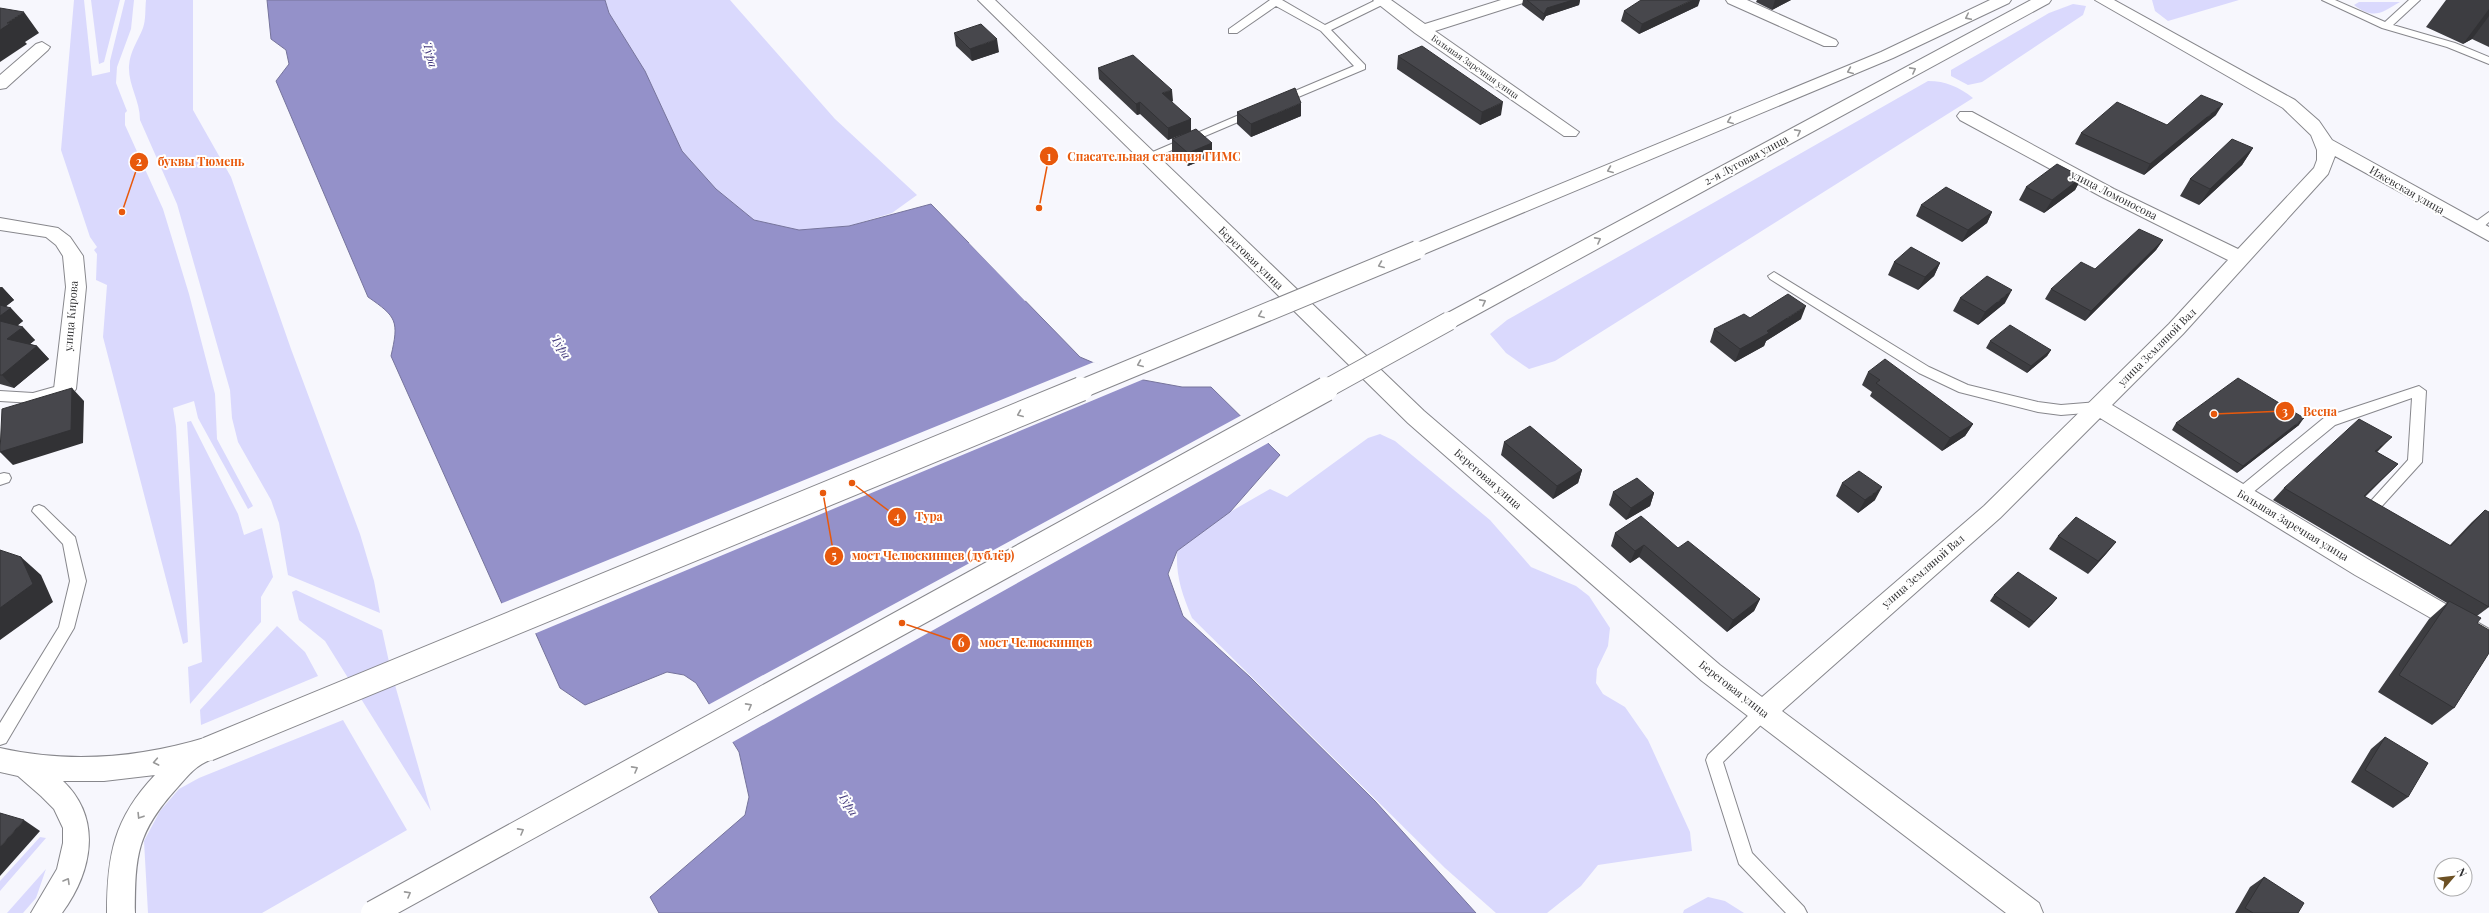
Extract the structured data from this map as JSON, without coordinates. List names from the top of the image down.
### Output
{
  "streets": {
    "street": [
      "Большая Заречная улица",
      "2-я Луговая улица",
      "Ижевская улица",
      "улица Ломоносова",
      "Береговая улица",
      "улица Кирова",
      "улица Земляной Вал"
    ]
  },
  "crossings": [
    ["Большая Заречная улица", "улица Земляной Вал"],
    ["Ижевская улица", "улица Земляной Вал"],
    ["улица Ломоносова", "улица Земляной Вал"],
    ["Береговая улица", "улица Земляной Вал"]
  ],
  "water": ["Тура"],
  "places": [
    "Спасательная станция ГИМС",
    "буквы Тюмень",
    "Весна",
    "Тура",
    "мост Челюскинцев (дублёр)",
    "мост Челюскинцев"
  ],
  "north": "top right"
}
